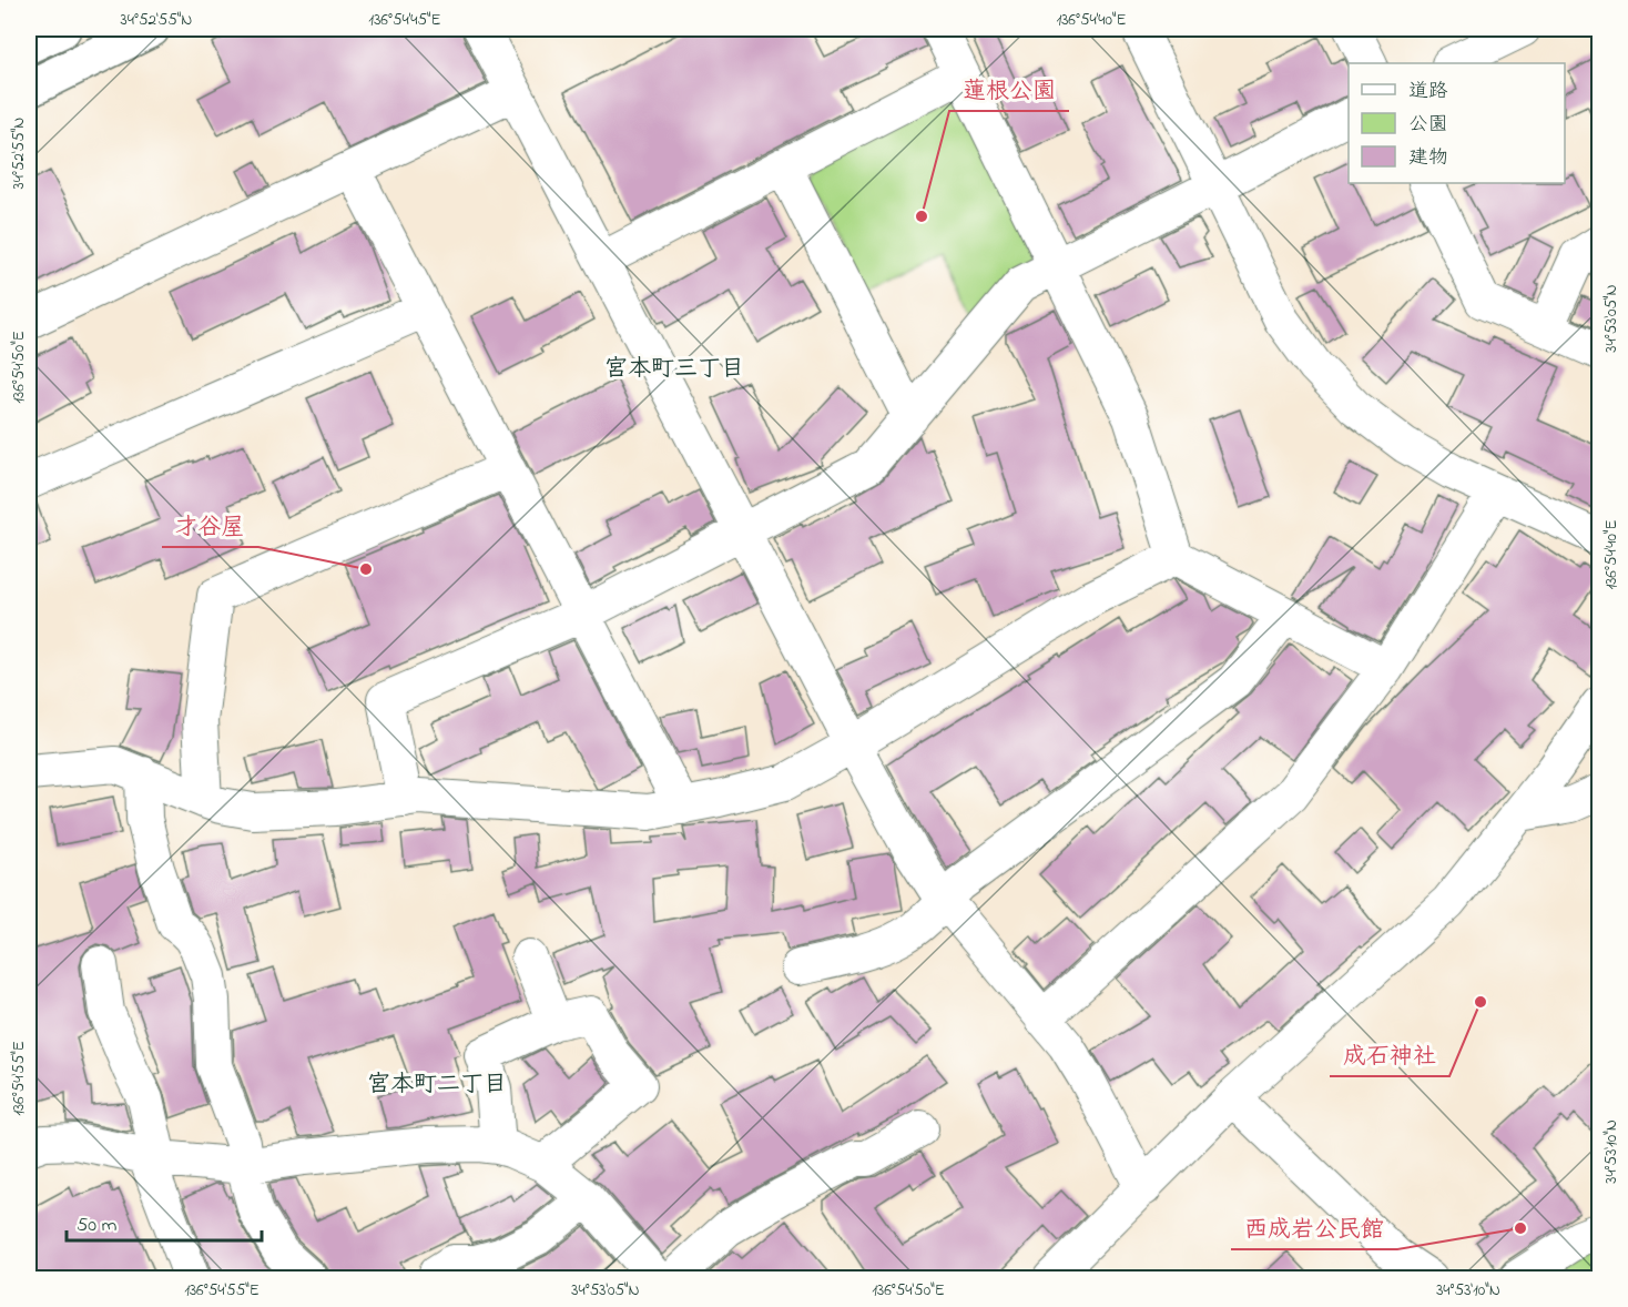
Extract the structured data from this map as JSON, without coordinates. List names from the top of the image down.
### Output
{
  "districts": ["宮本町三丁目", "宮本町二丁目"],
  "places": [
    "蓮根公園",
    "才谷屋",
    "成石神社",
    "西成岩公民館"
  ],
  "legend": ["道路", "公園", "建物"],
  "scale_bar": "50 m",
  "coordinates": [
    "34°52'55\"N",
    "136°54'45\"E",
    "136°54'40\"E",
    "34°53'05\"N",
    "136°54'50\"E",
    "136°54'55\"E",
    "34°53'10\"N"
  ]
}
